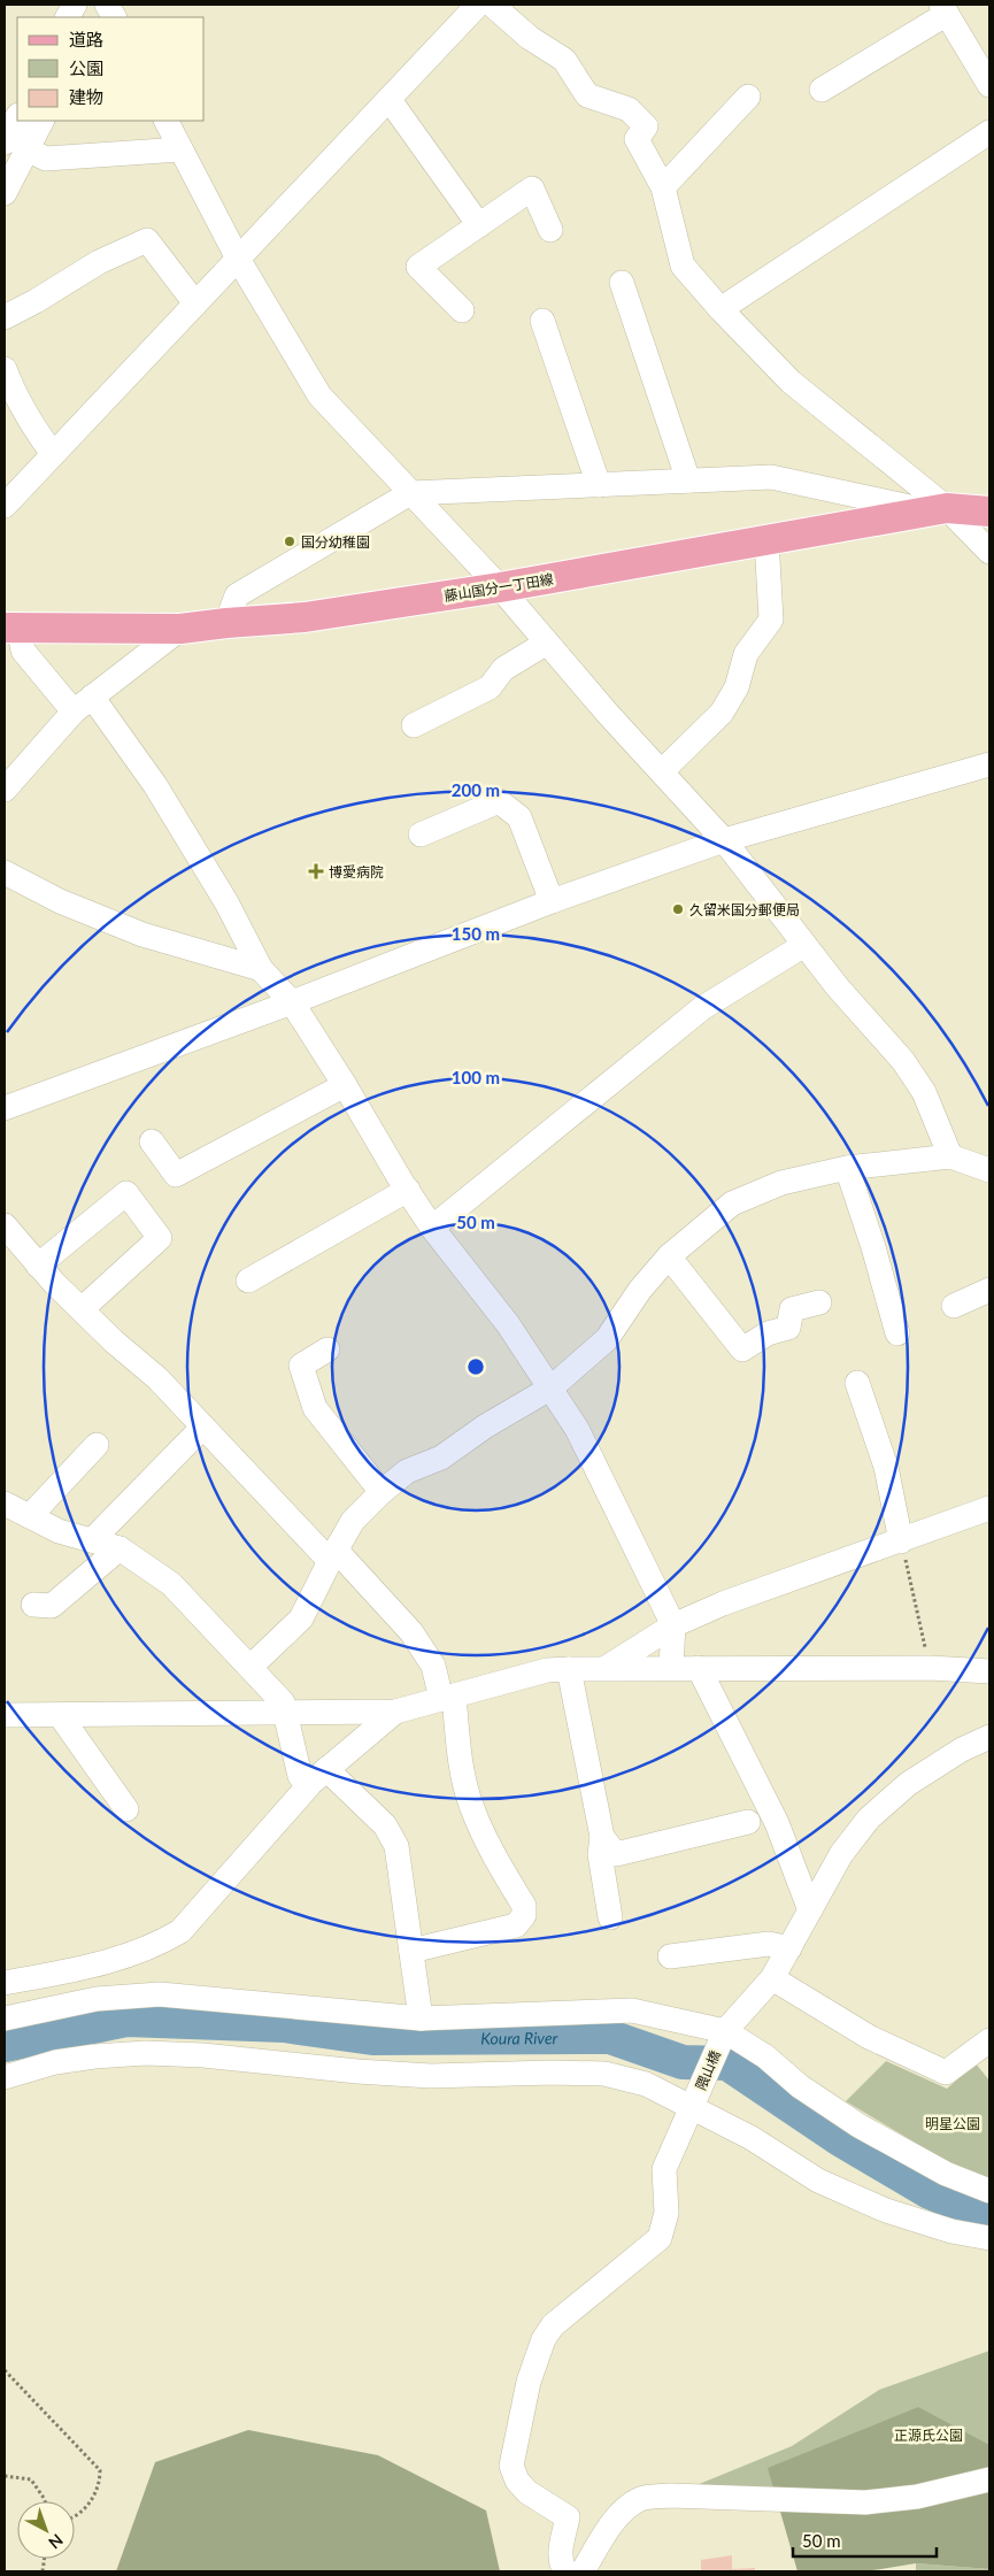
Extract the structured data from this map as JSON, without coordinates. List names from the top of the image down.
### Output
{
  "streets": {
    "main road": ["藤山国分一丁田線"],
    "street": ["隈山橋"]
  },
  "water": ["Koura River"],
  "parks": ["明星公園", "正源氏公園"],
  "places": {
    "other": ["国分幼稚園", "久留米国分郵便局"],
    "health": ["博愛病院"]
  },
  "legend": ["道路", "公園", "建物"],
  "scale_bar": "50 m",
  "north": "bottom right",
  "rings": [
    "200 m",
    "150 m",
    "100 m",
    "50 m"
  ]
}
